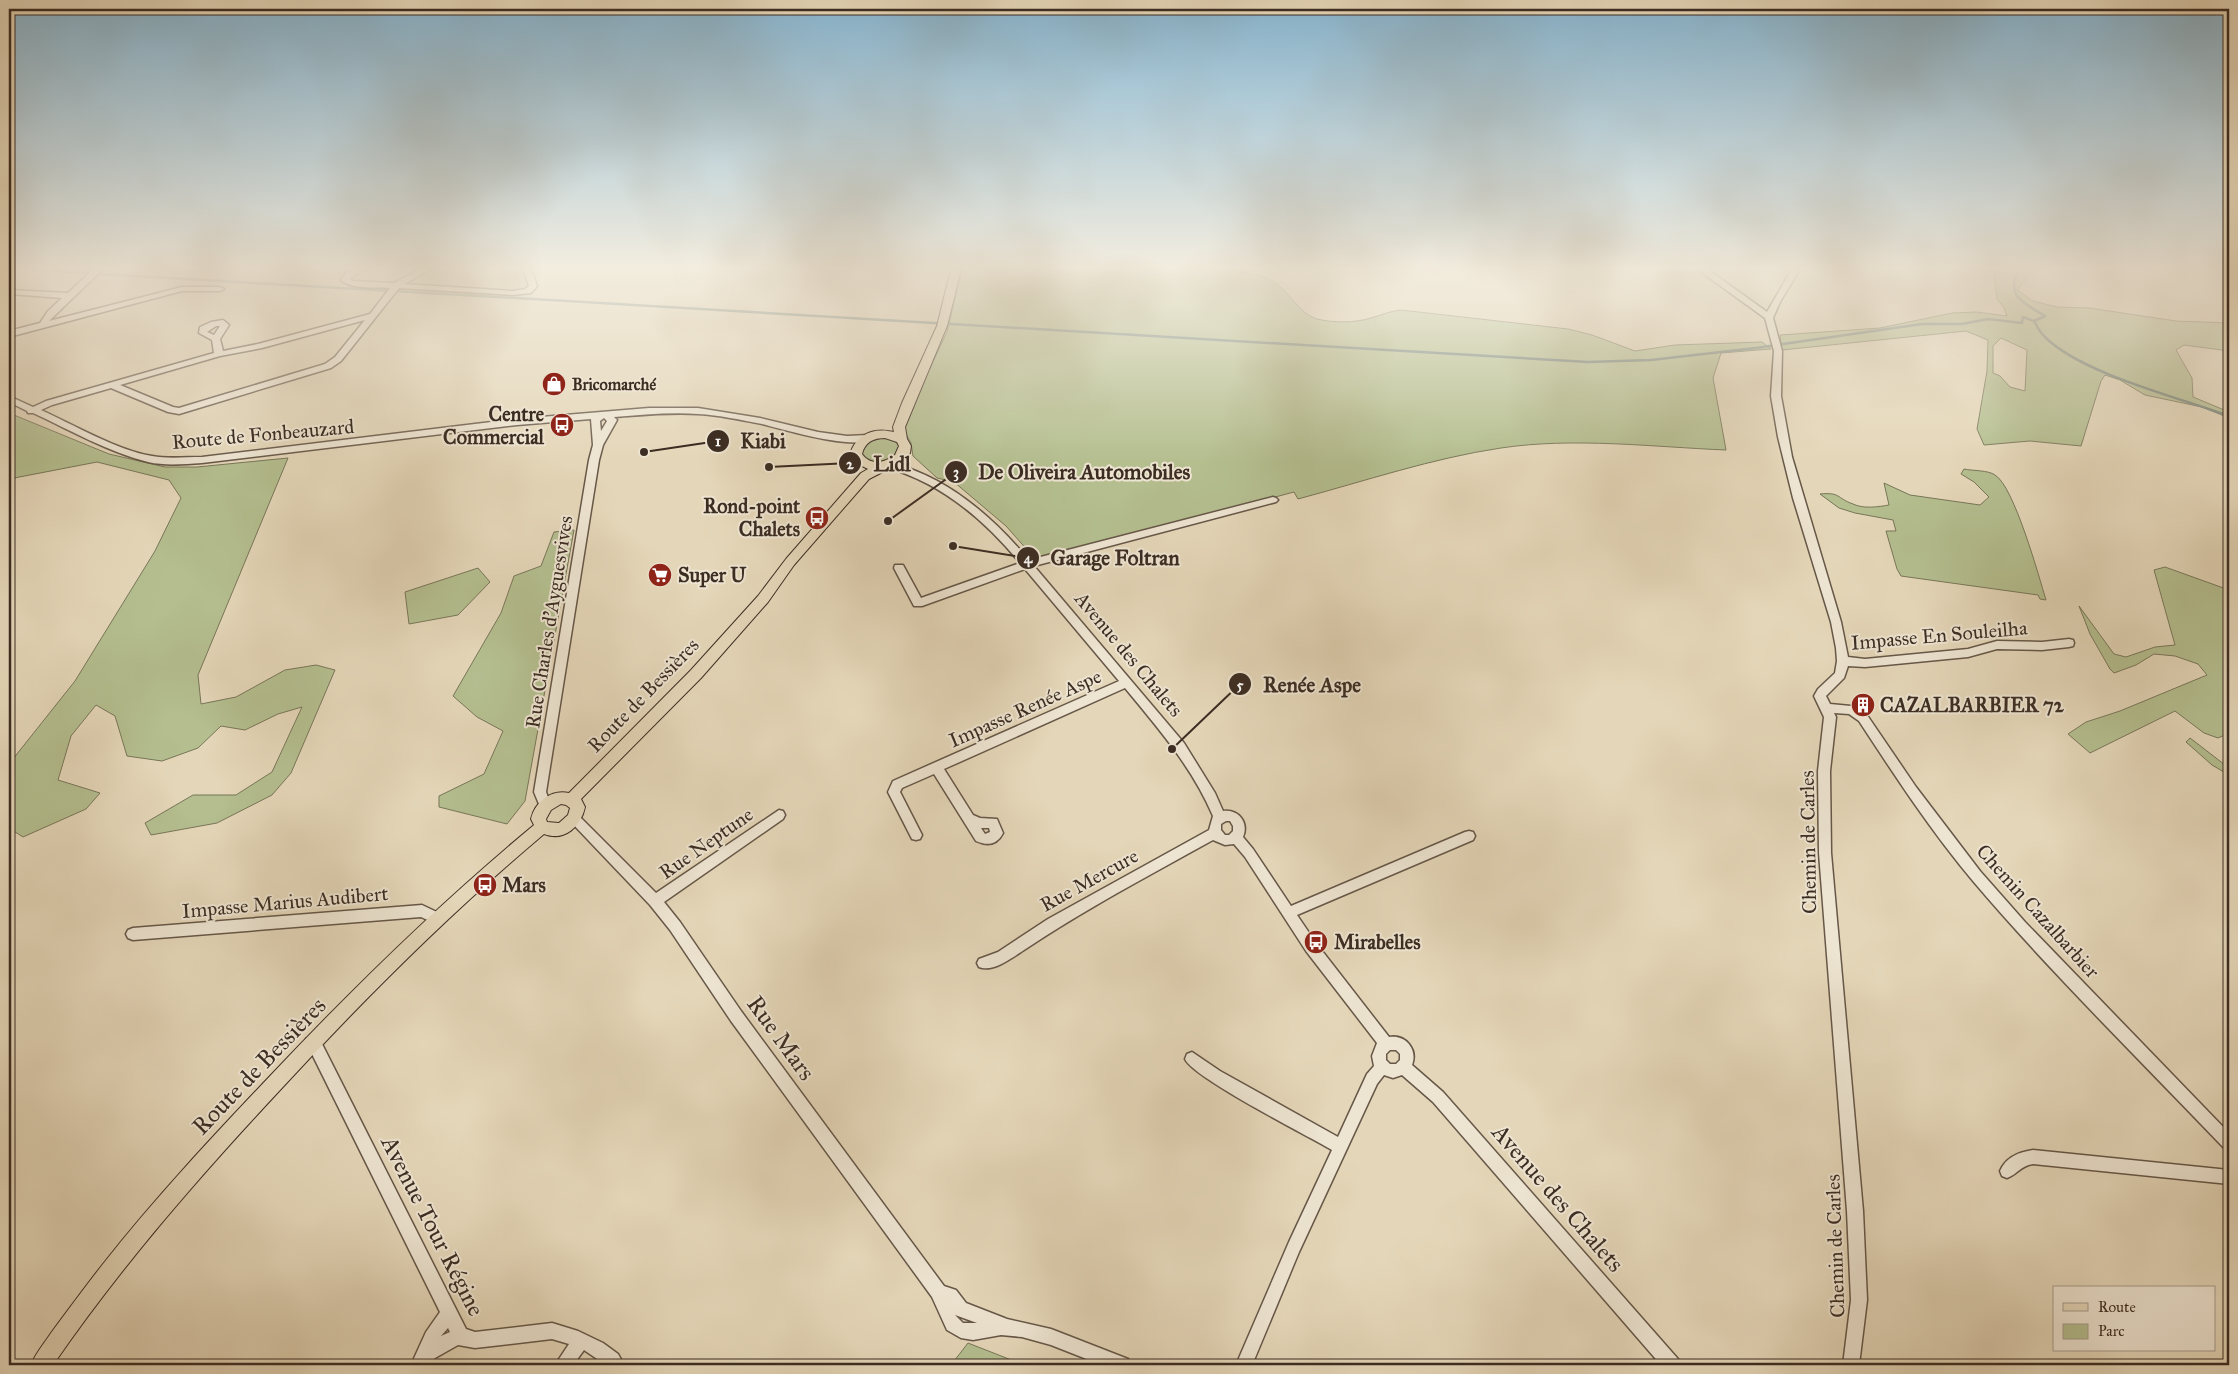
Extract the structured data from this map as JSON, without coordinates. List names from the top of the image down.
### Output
{
  "streets": {
    "main road": ["Route de Bessières"],
    "street": [
      "Route de Fonbeauzard",
      "Rue Charles d'Ayguesvives",
      "Impasse En Souleilha",
      "Avenue des Chalets",
      "Impasse Renée Aspe",
      "Chemin de Carles",
      "Rue Neptune",
      "Rue Mercure",
      "Impasse Marius Audibert",
      "Chemin Cazalbarbier",
      "Rue Mars",
      "Avenue Tour Régine"
    ]
  },
  "crossings": [
    ["Route de Fonbeauzard", "Rue Charles d'Ayguesvives"],
    ["Rue Charles d'Ayguesvives", "Route de Bessières"],
    ["Rue Charles d'Ayguesvives", "Rue Mars"],
    ["Impasse En Souleilha", "Chemin de Carles"],
    ["Avenue des Chalets", "Route de Bessières"],
    ["Avenue des Chalets", "Impasse Renée Aspe"],
    ["Avenue des Chalets", "Rue Mercure"],
    ["Route de Bessières", "Impasse Marius Audibert"],
    ["Route de Bessières", "Rue Mars"],
    ["Route de Bessières", "Avenue Tour Régine"],
    ["Chemin de Carles", "Chemin Cazalbarbier"],
    ["Rue Neptune", "Rue Mars"]
  ],
  "places": {
    "shop": ["Bricomarché"],
    "bus stop": [
      "Centre Commercial",
      "Rond-point Chalets",
      "Mars",
      "Mirabelles"
    ],
    "other": [
      "Kiabi",
      "Lidl",
      "De Oliveira Automobiles",
      "Garage Foltran",
      "Renée Aspe"
    ],
    "supermarket": ["Super U"],
    "building": ["CAZALBARBIER 72"]
  },
  "legend": ["Route", "Parc"]
}
